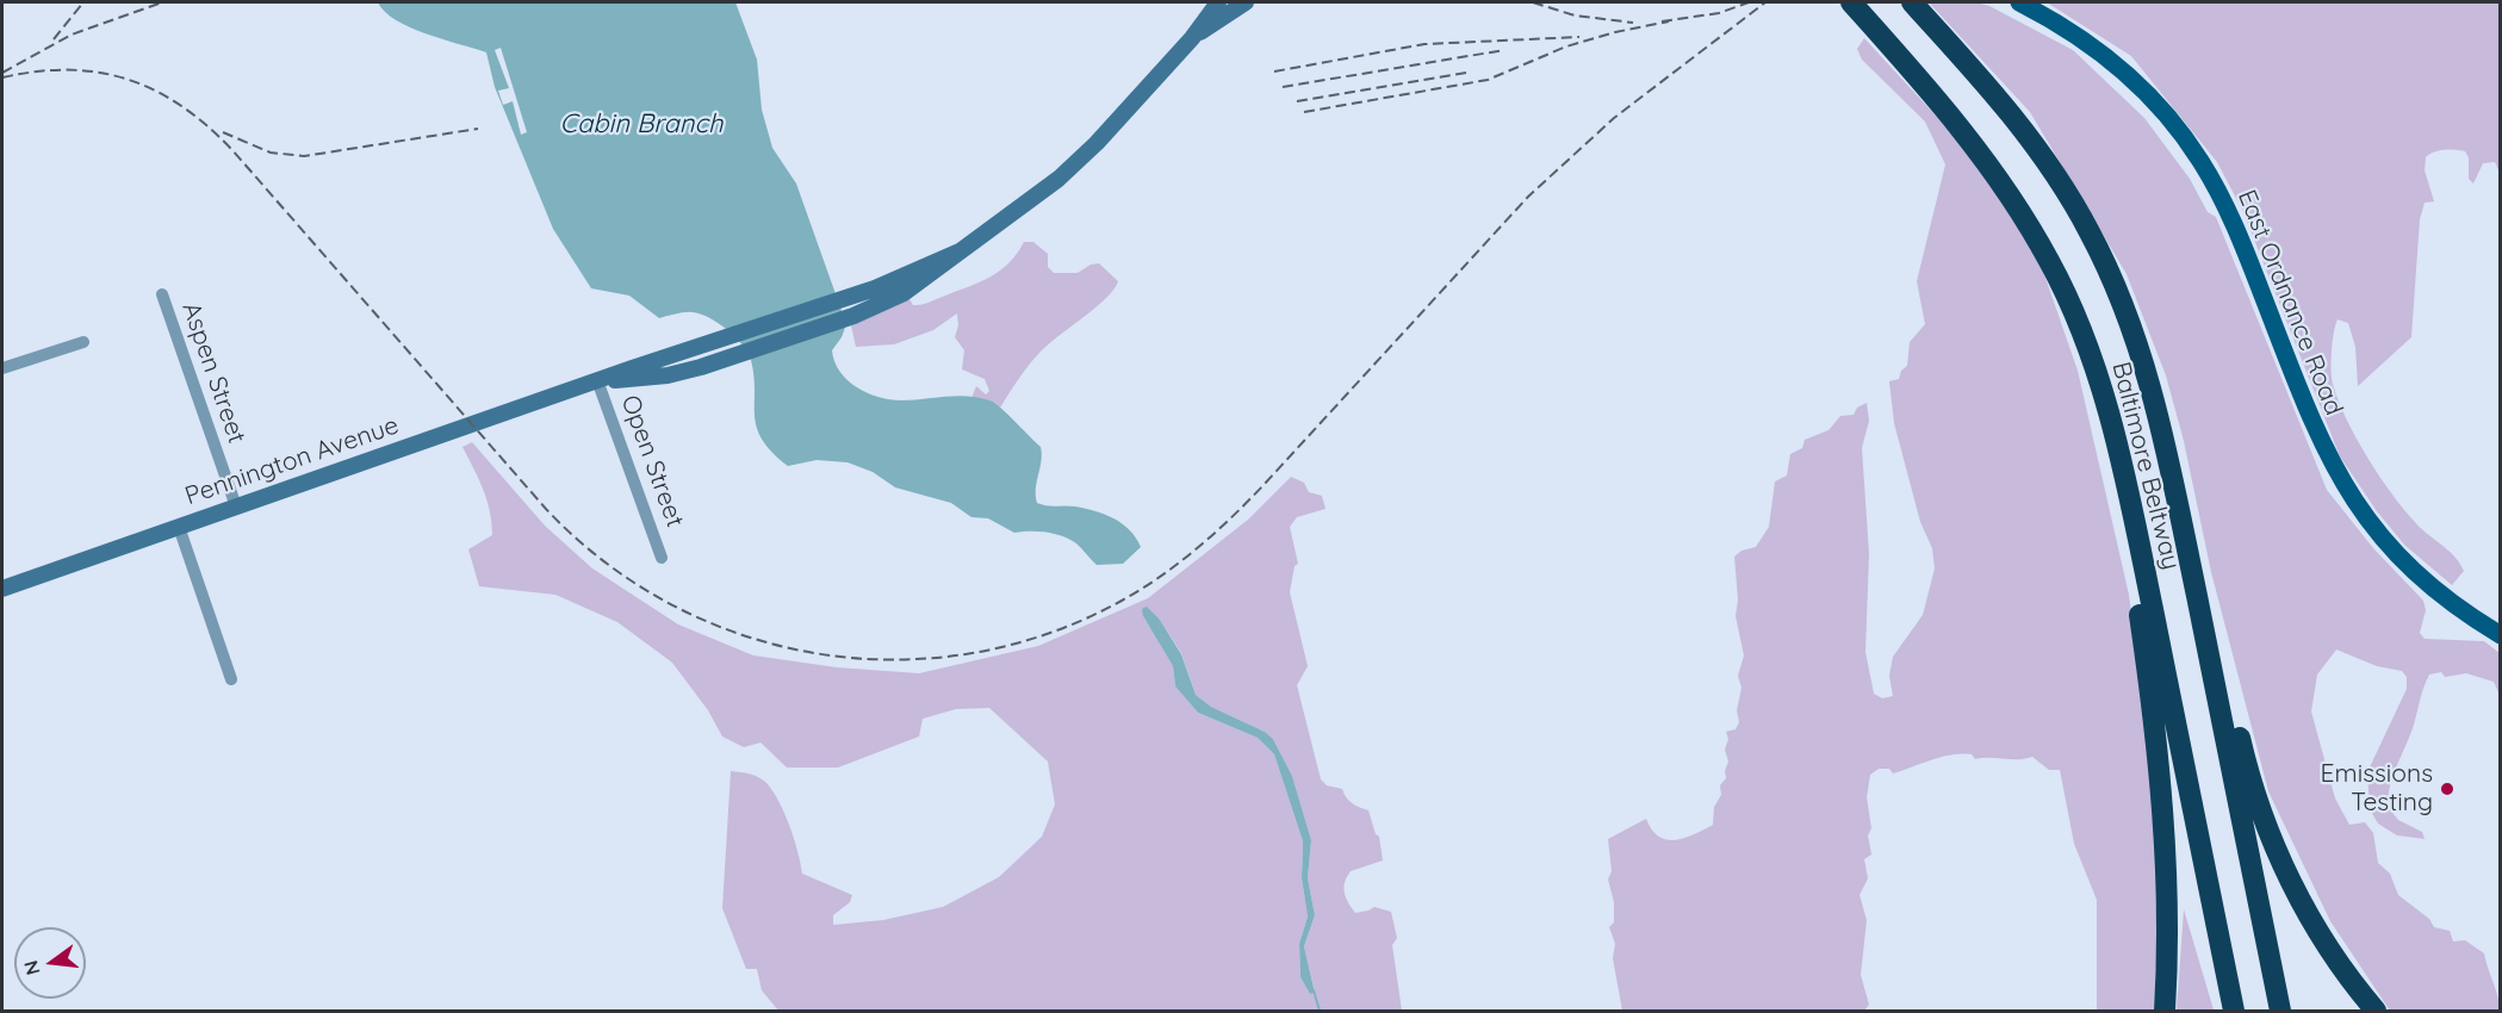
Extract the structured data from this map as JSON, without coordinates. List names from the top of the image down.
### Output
{
  "streets": {
    "highway": ["Baltimore Beltway"],
    "main road": ["East Ordnance Road", "Pennington Avenue"],
    "street": ["Aspen Street", "Open Street"]
  },
  "crossings": [
    ["Aspen Street", "Pennington Avenue"],
    ["Pennington Avenue", "Open Street"]
  ],
  "water": ["Cabin Branch"],
  "places": ["Emissions Testing"],
  "north": "left"
}
